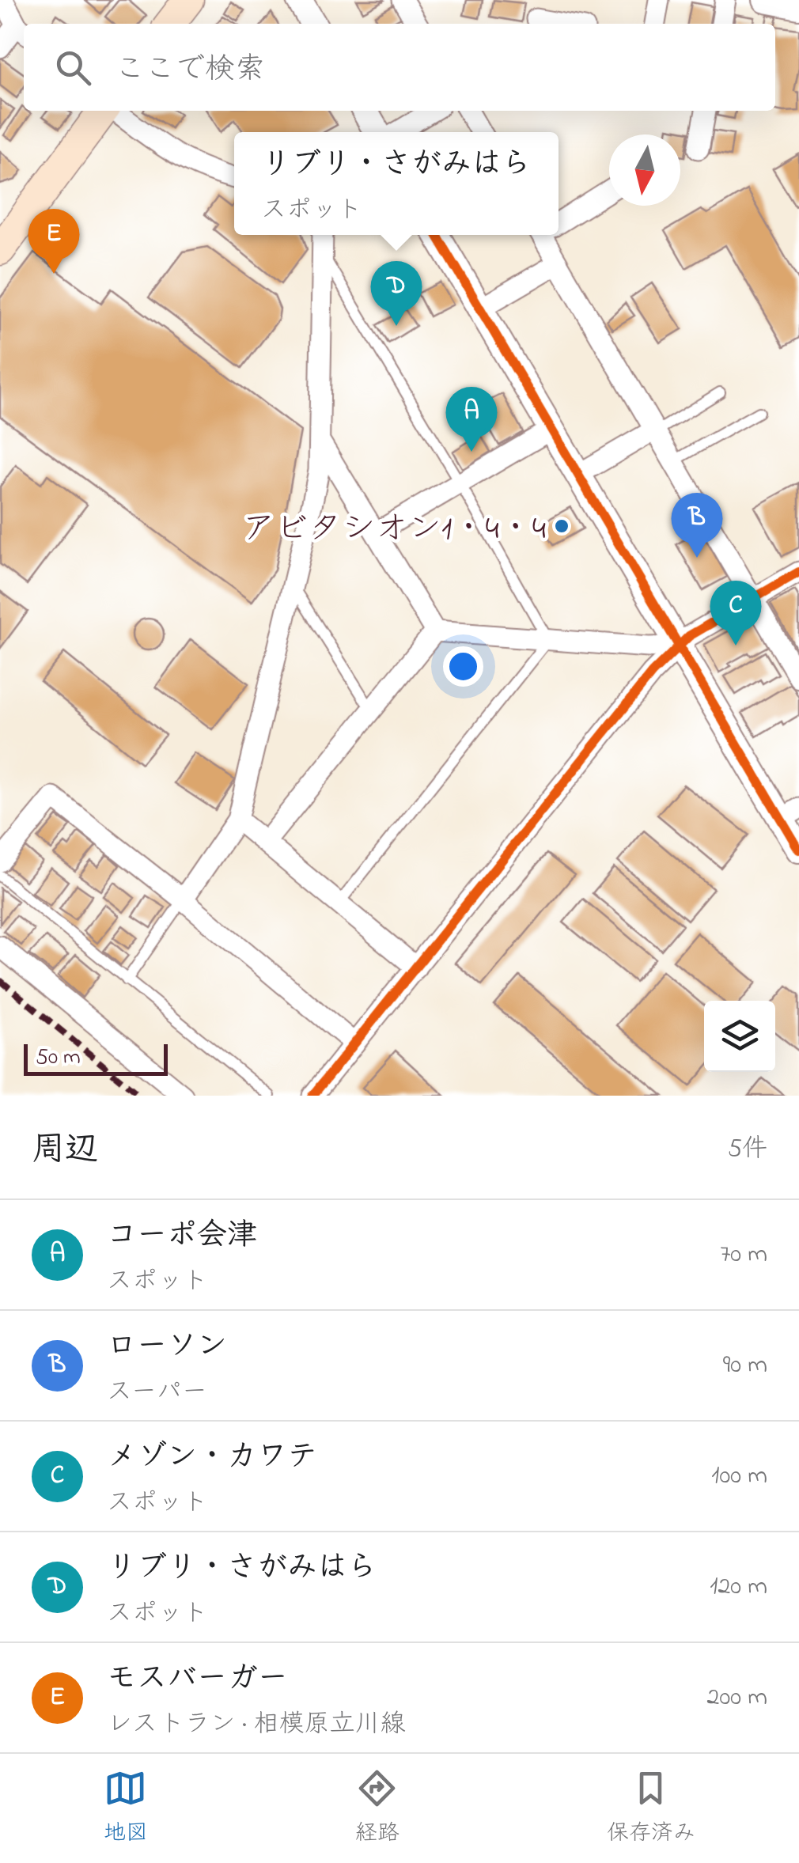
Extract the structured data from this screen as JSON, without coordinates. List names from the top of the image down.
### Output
{
  "places": ["アビタシオン1・4・4"],
  "scale_bar": "50 m",
  "north": "bottom",
  "page": {
    "search": "ここで検索",
    "popup": ["リブリ・さがみはら", "スポット"],
    "pins": [
      "E",
      "D",
      "A",
      "B",
      "C"
    ],
    "scale": "50 m",
    "heading": ["周辺", "5件"],
    "list": [
      {
        "mark": "A",
        "name": "コーポ会津",
        "note": "スポット",
        "value": "70 m"
      },
      {
        "mark": "B",
        "name": "ローソン",
        "note": "スーパー",
        "value": "90 m"
      },
      {
        "mark": "C",
        "name": "メゾン・カワテ",
        "note": "スポット",
        "value": "100 m"
      },
      {
        "mark": "D",
        "name": "リブリ・さがみはら",
        "note": "スポット",
        "value": "120 m"
      },
      {
        "mark": "E",
        "name": "モスバーガー",
        "note": "レストラン · 相模原立川線",
        "value": "200 m"
      }
    ],
    "nav": ["地図", "経路", "保存済み"]
  }
}
